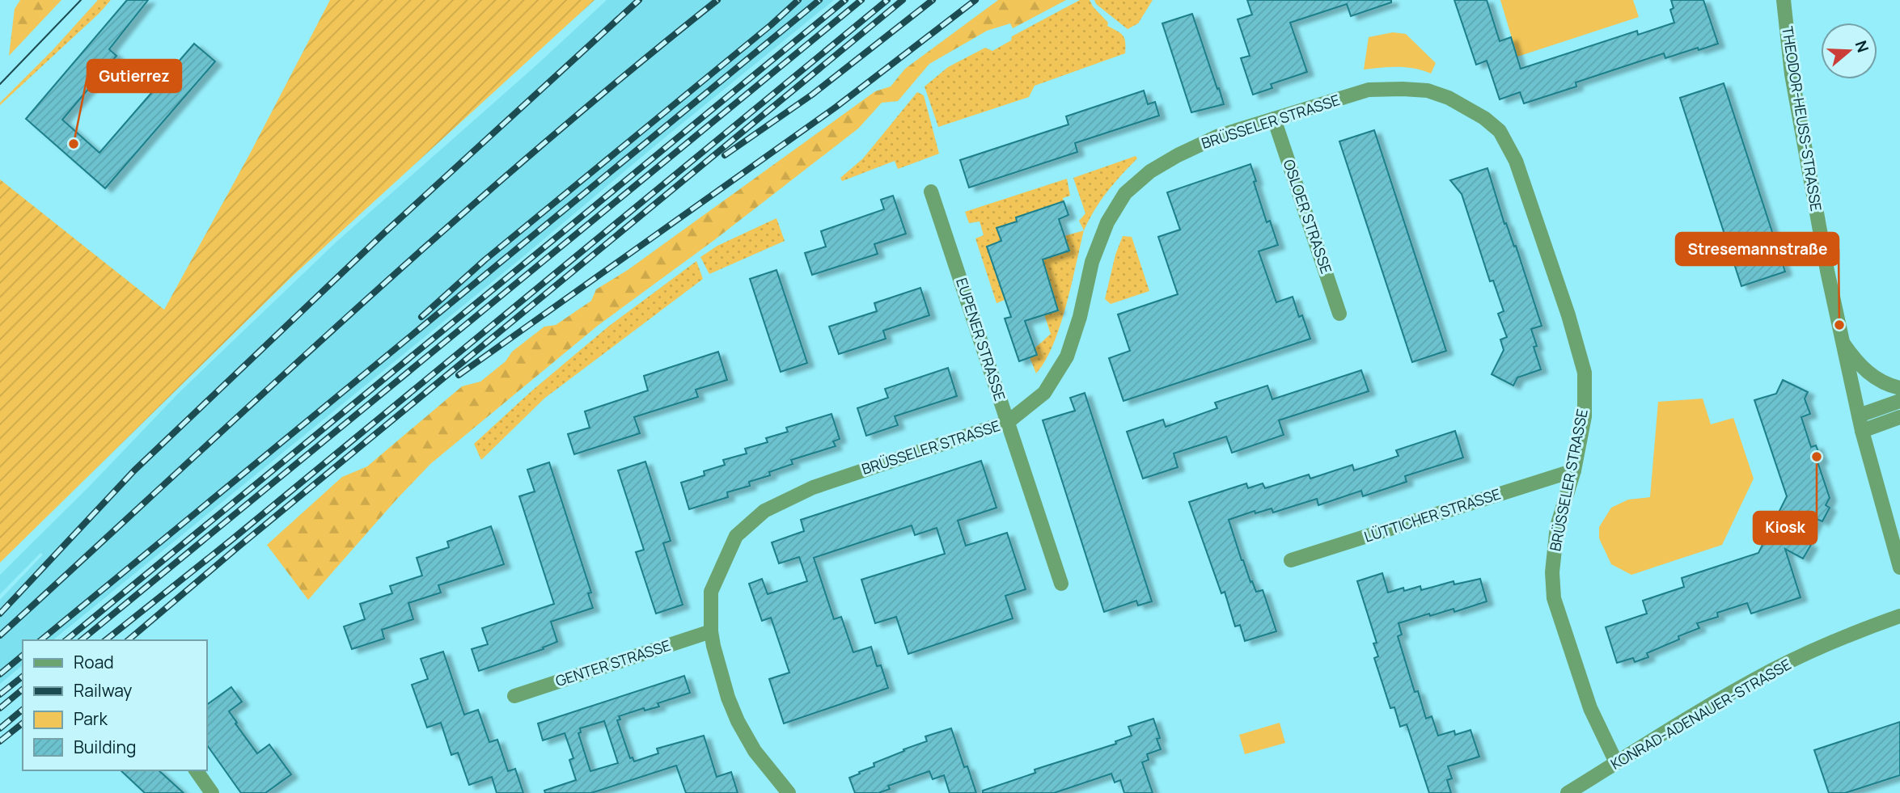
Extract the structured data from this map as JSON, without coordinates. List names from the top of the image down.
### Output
{
  "streets": {
    "street": [
      "THEODOR-HEUSS-STRASSE",
      "BRÜSSELER STRASSE",
      "OSLOER STRASSE",
      "EUPENER STRASSE",
      "LÜTTICHER STRASSE",
      "GENTER STRASSE",
      "KONRAD-ADENAUER-STRASSE"
    ]
  },
  "crossings": [
    ["BRÜSSELER STRASSE", "OSLOER STRASSE"],
    ["BRÜSSELER STRASSE", "EUPENER STRASSE"],
    ["BRÜSSELER STRASSE", "LÜTTICHER STRASSE"],
    ["BRÜSSELER STRASSE", "GENTER STRASSE"],
    ["BRÜSSELER STRASSE", "KONRAD-ADENAUER-STRASSE"]
  ],
  "places": ["Gutierrez", "Stresemannstraße", "Kiosk"],
  "legend": [
    "Road",
    "Railway",
    "Park",
    "Building"
  ],
  "north": "right"
}
